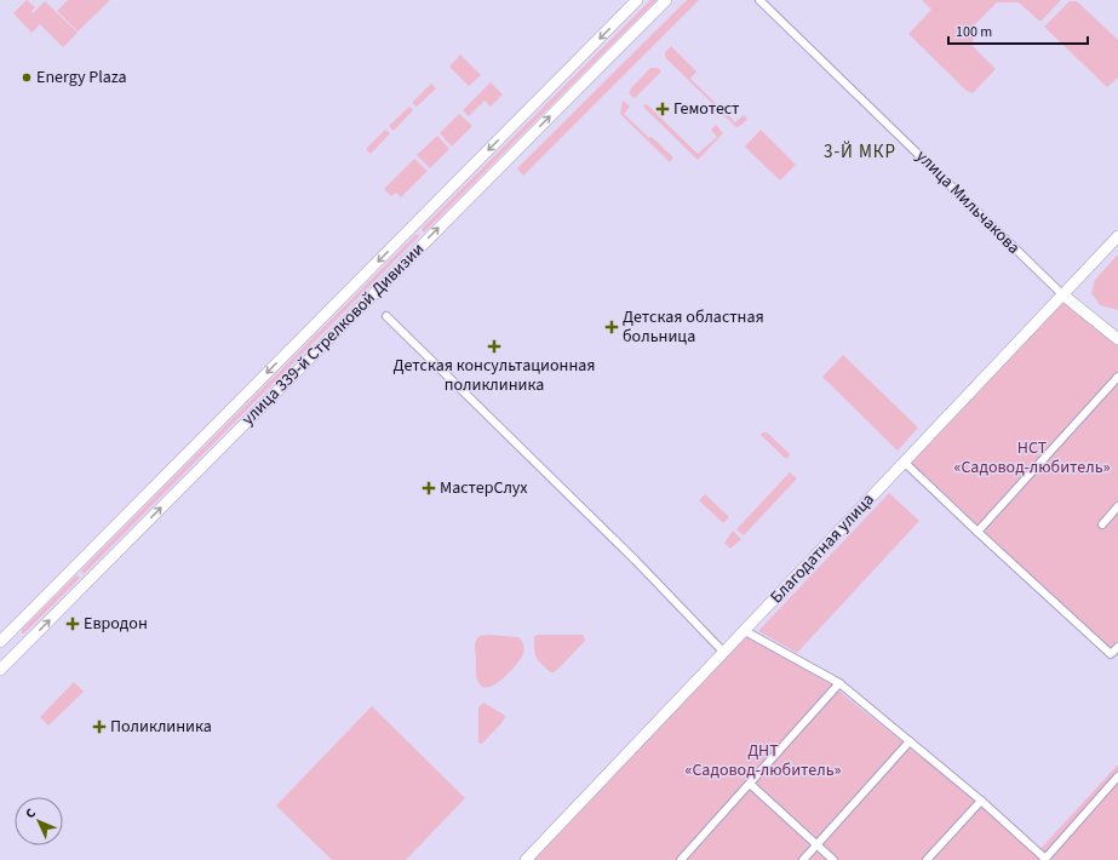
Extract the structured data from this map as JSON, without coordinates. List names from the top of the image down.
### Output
{
  "streets": {
    "main road": ["улица Мильчакова", "улица 339-й Стрелковой Дивизии", "Благодатная улица"]
  },
  "crossings": [
    ["улица Мильчакова", "Благодатная улица"]
  ],
  "districts": ["3-Й МКР"],
  "parks": ["НСТ «Садовод-любитель»", "ДНТ «Садовод-любитель»"],
  "places": {
    "other": ["Energy Plaza"],
    "health": [
      "Гемотест",
      "Детская областная больница",
      "Детская консультационная поликлиника",
      "МастерСлух",
      "Евродон",
      "Поликлиника"
    ]
  },
  "scale_bar": "100 m",
  "north": "top left"
}
